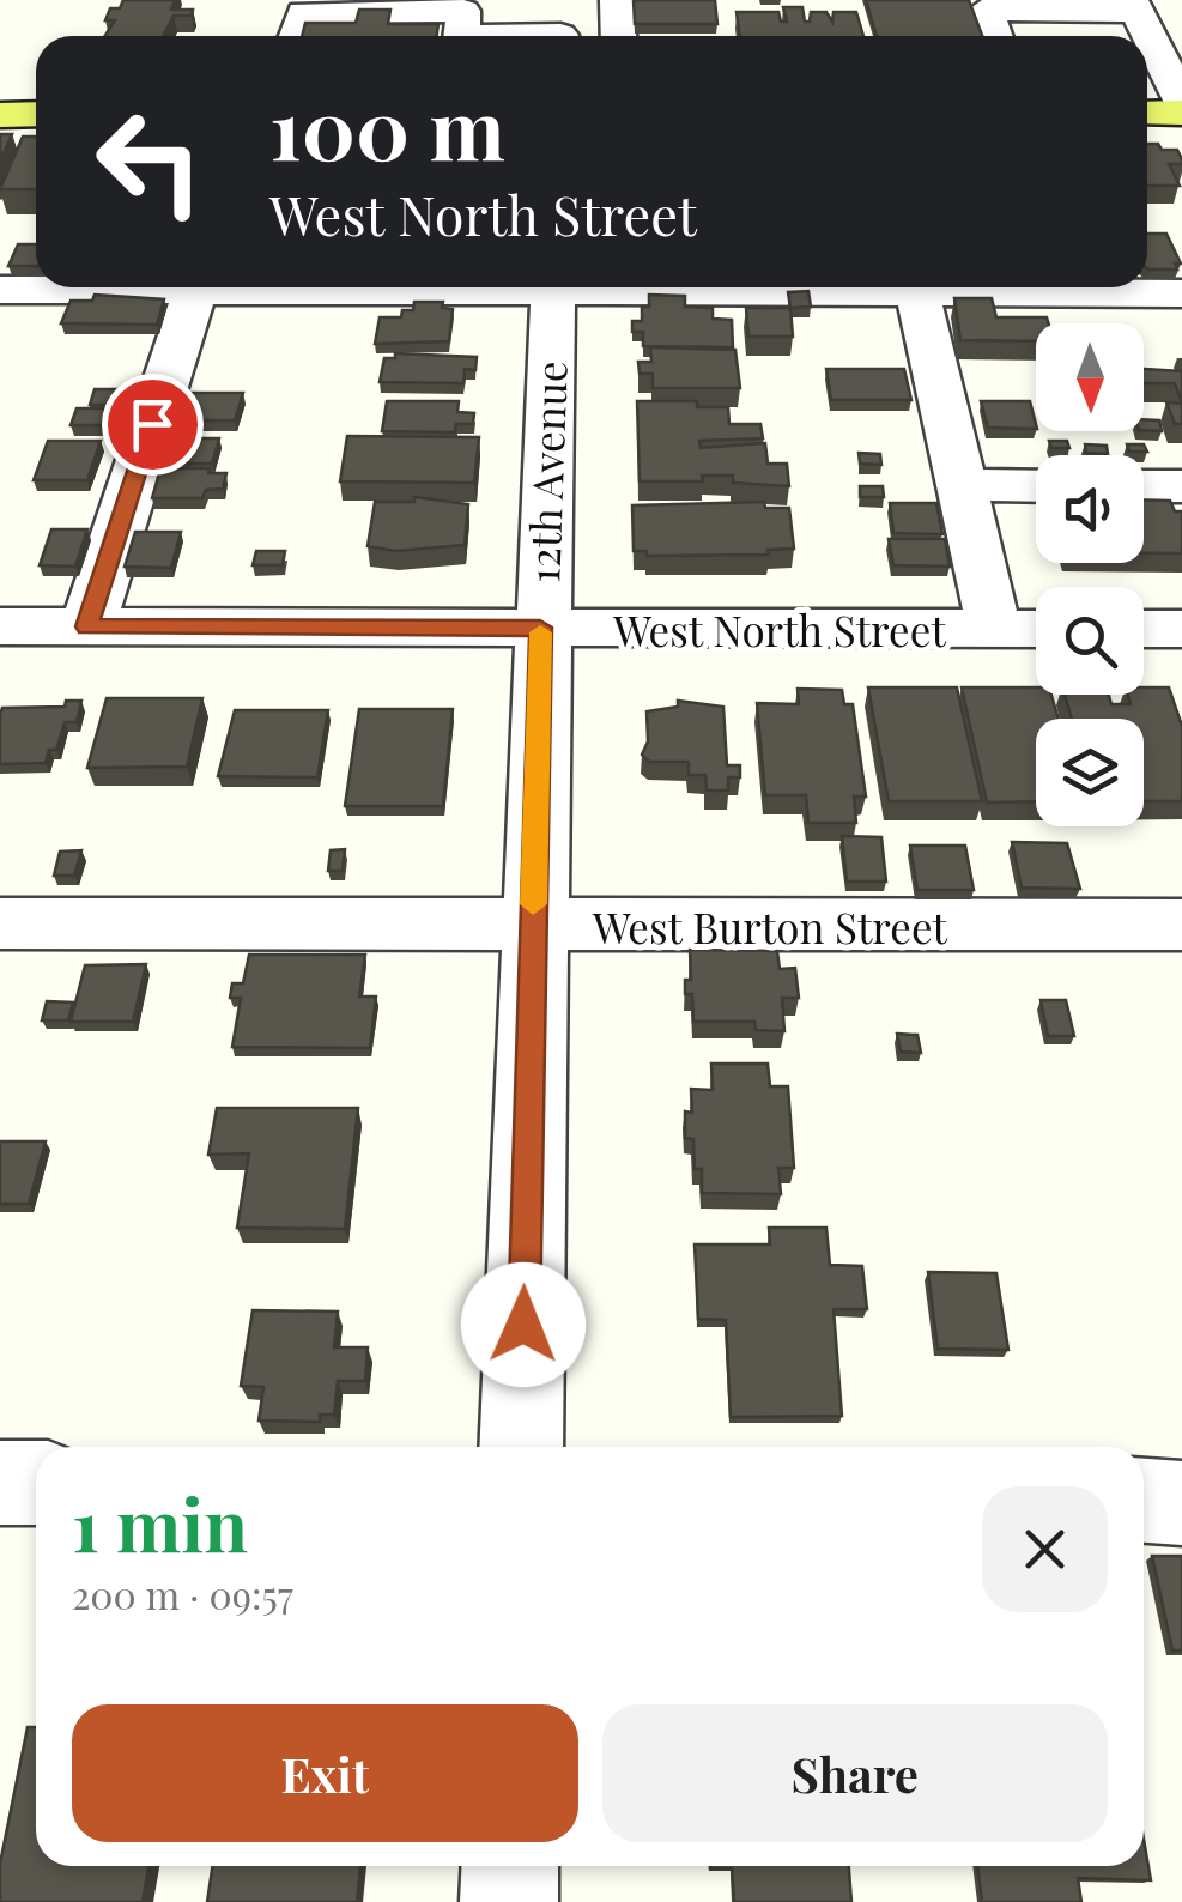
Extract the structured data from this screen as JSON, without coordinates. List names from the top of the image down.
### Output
{
  "streets": {
    "street": ["12th Avenue", "West North Street", "West Burton Street"]
  },
  "crossings": [
    ["12th Avenue", "West North Street"],
    ["12th Avenue", "West Burton Street"]
  ],
  "north": "bottom",
  "page": {
    "turn": ["100 m", "West North Street"],
    "heading": ["1 min", "200 m · 09:57"],
    "buttons": ["Exit", "Share"]
  }
}
